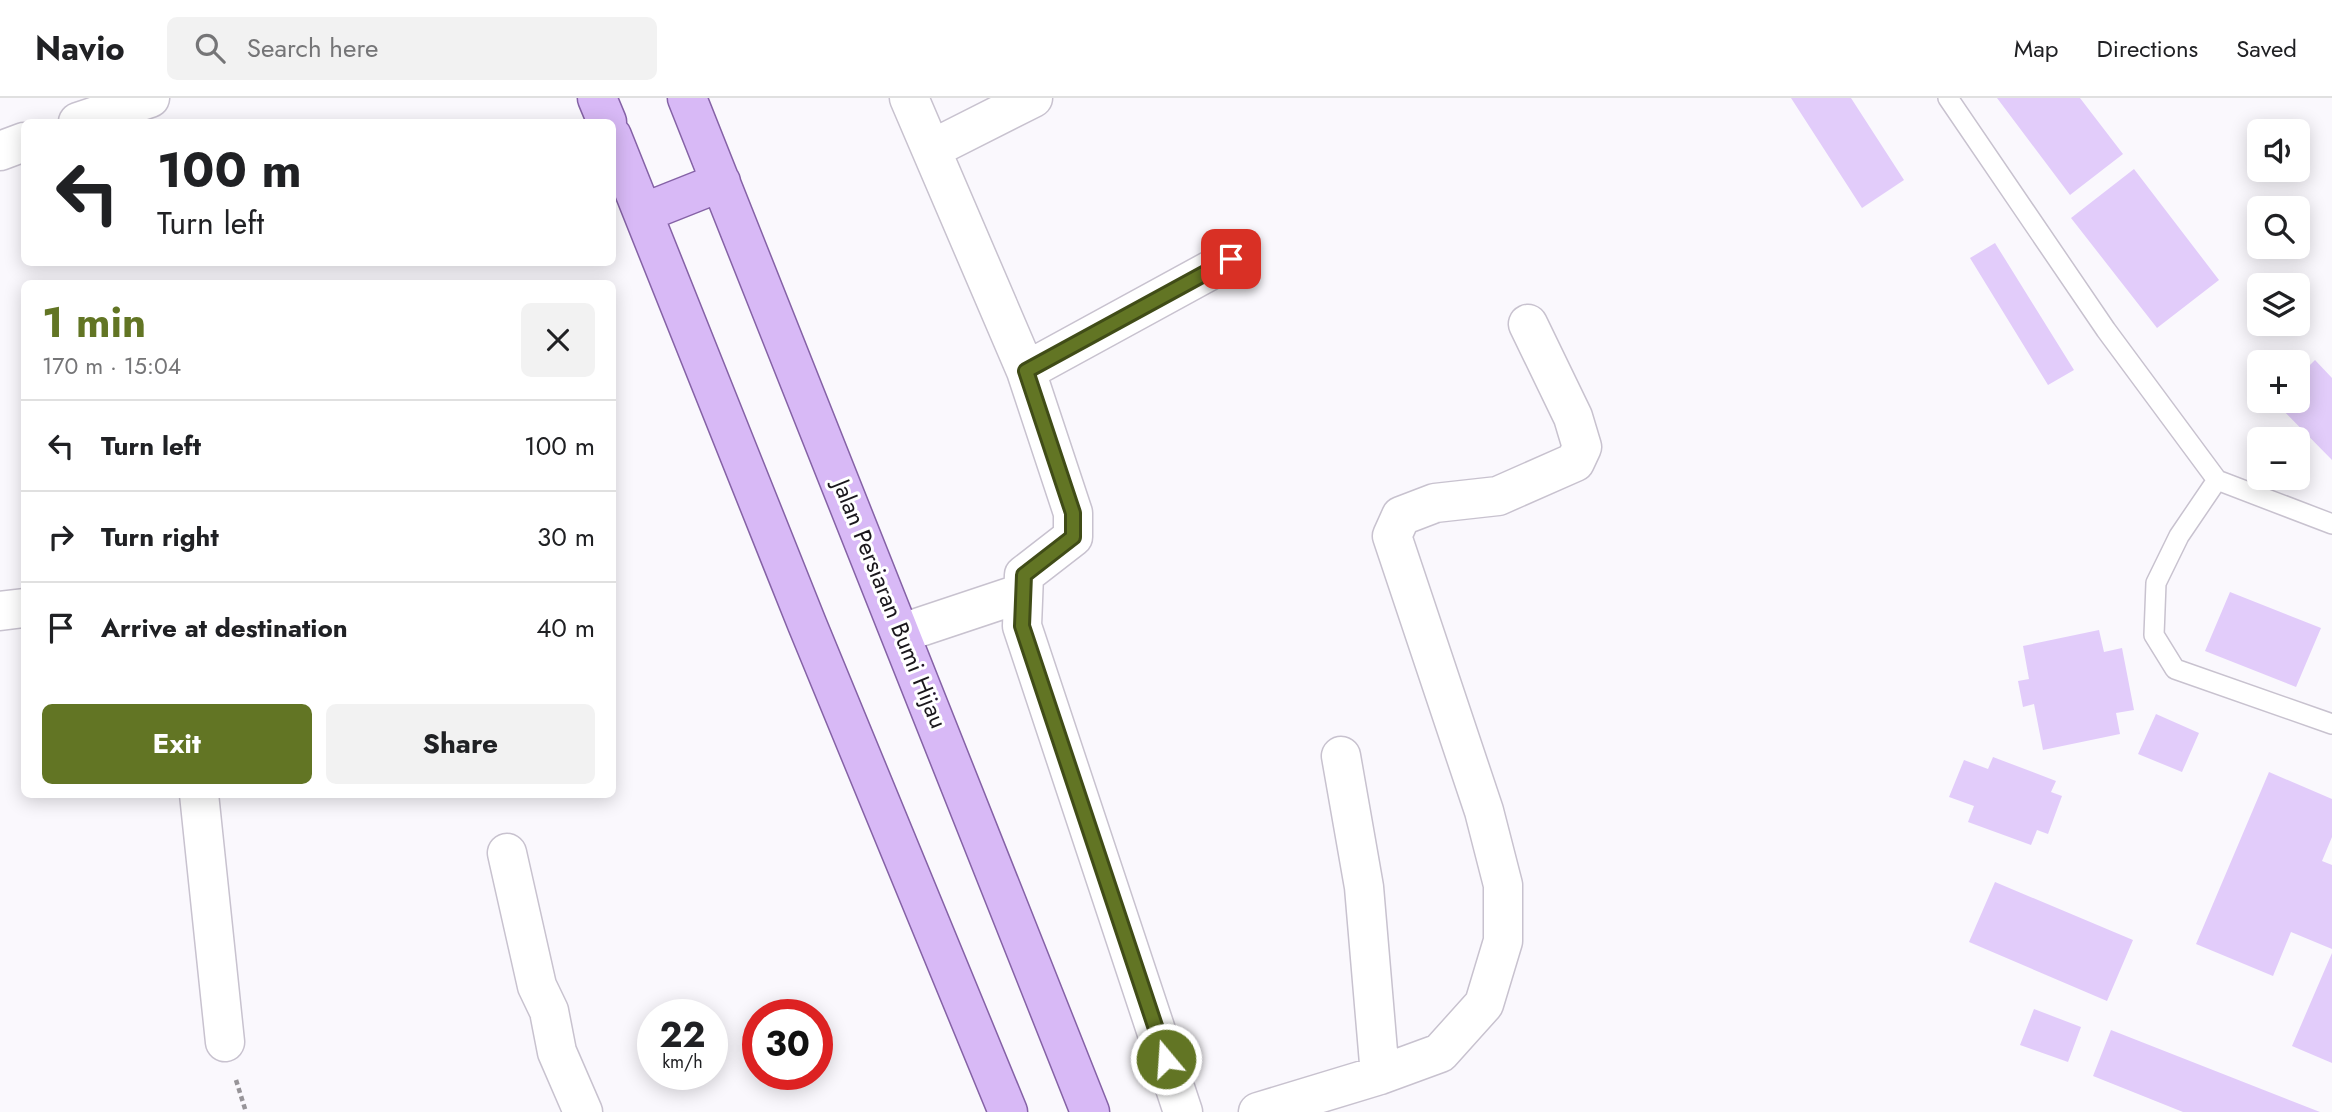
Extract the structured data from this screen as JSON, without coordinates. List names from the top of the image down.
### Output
{
  "streets": {
    "main road": ["Jalan Persiaran Bumi Hijau"]
  },
  "page": {
    "header": "Navio",
    "search": "Search here",
    "nav": ["Map", "Directions", "Saved"],
    "map_buttons": ["+", "−"],
    "turn": ["100 m", "Turn left"],
    "heading": ["1 min", "170 m · 15:04"],
    "list": [
      {
        "name": "Turn left",
        "value": "100 m"
      },
      {
        "name": "Turn right",
        "value": "30 m"
      },
      {
        "name": "Arrive at destination",
        "value": "40 m"
      }
    ],
    "buttons": ["Exit", "Share"],
    "speed": "22 km/h",
    "limit": "30"
  }
}
